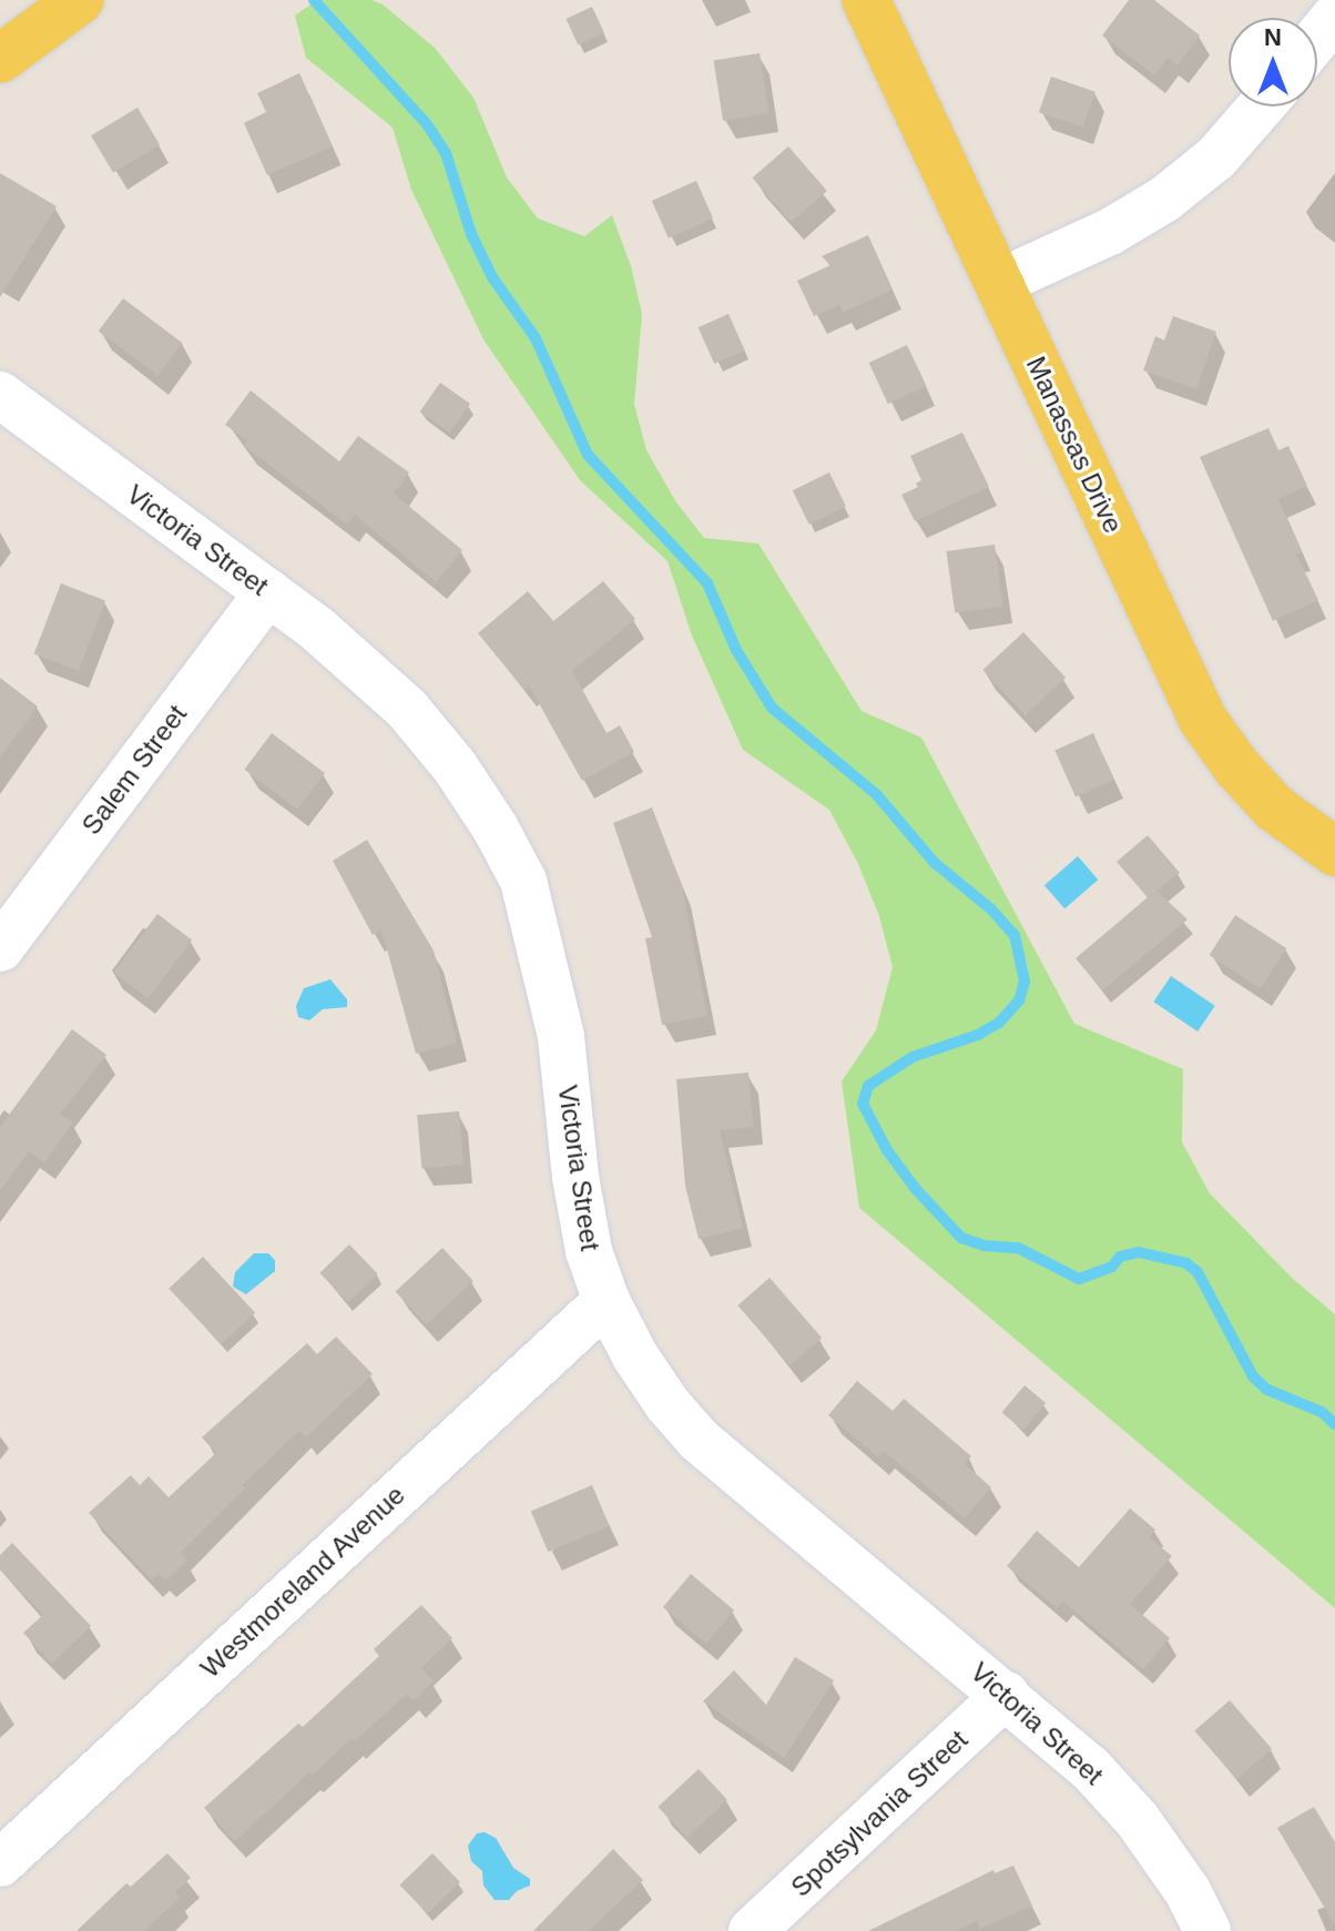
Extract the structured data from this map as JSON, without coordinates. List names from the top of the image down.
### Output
{
  "streets": {
    "main road": ["Manassas Drive"],
    "street": [
      "Victoria Street",
      "Salem Street",
      "Westmoreland Avenue",
      "Spotsylvania Street"
    ]
  },
  "crossings": [
    ["Victoria Street", "Salem Street"],
    ["Victoria Street", "Westmoreland Avenue"],
    ["Victoria Street", "Spotsylvania Street"]
  ],
  "north": "top"
}
